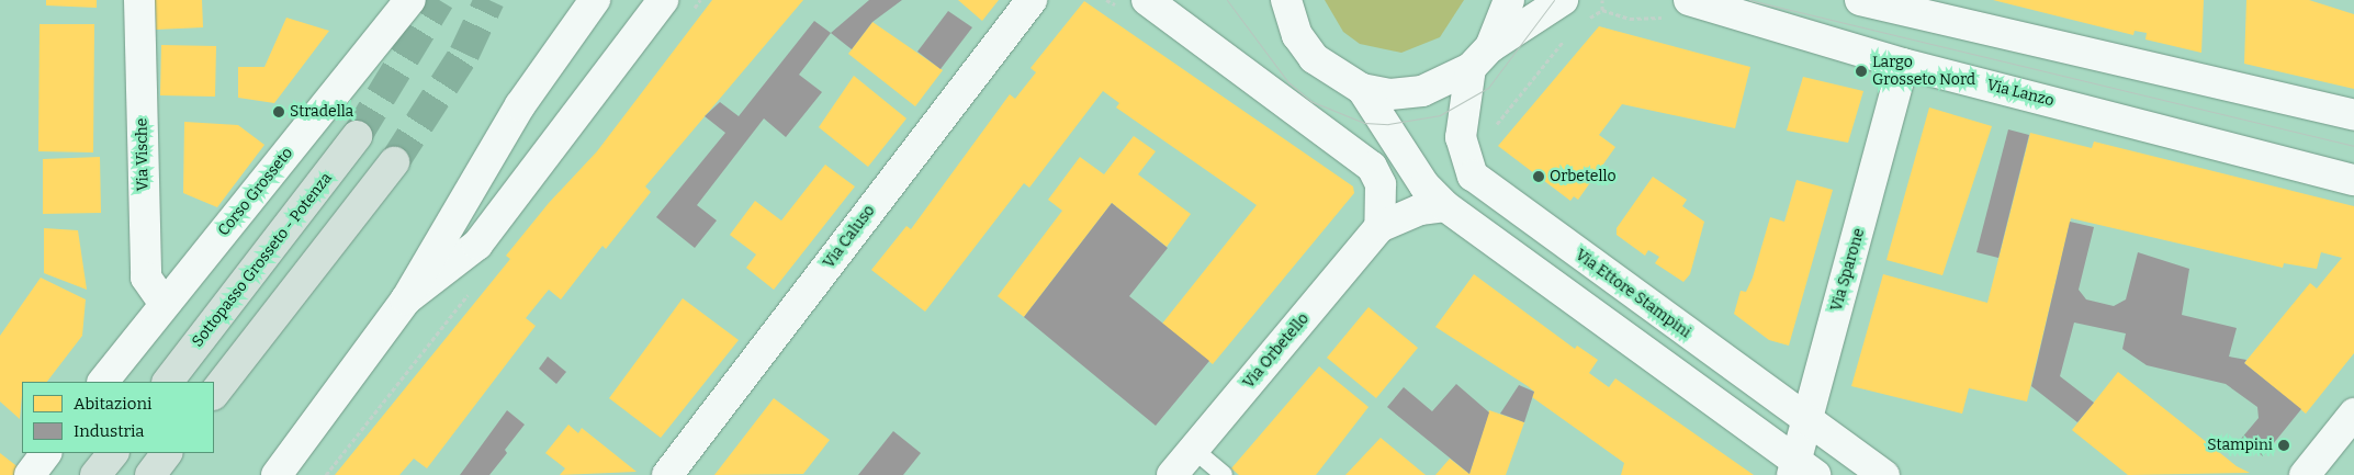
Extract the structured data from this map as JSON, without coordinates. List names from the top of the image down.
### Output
{
  "streets": {
    "main road": ["Sottopasso Grosseto - Potenza"],
    "street": [
      "Via Lanzo",
      "Via Vische",
      "Corso Grosseto",
      "Via Caluso",
      "Via Sparone",
      "Via Ettore Stampini",
      "Via Orbetello"
    ]
  },
  "crossings": [
    ["Via Lanzo", "Via Sparone"],
    ["Via Vische", "Corso Grosseto"],
    ["Via Sparone", "Via Ettore Stampini"]
  ],
  "places": [
    "Largo Grosseto Nord",
    "Stradella",
    "Orbetello",
    "Stampini"
  ],
  "legend": ["Abitazioni", "Industria"]
}
